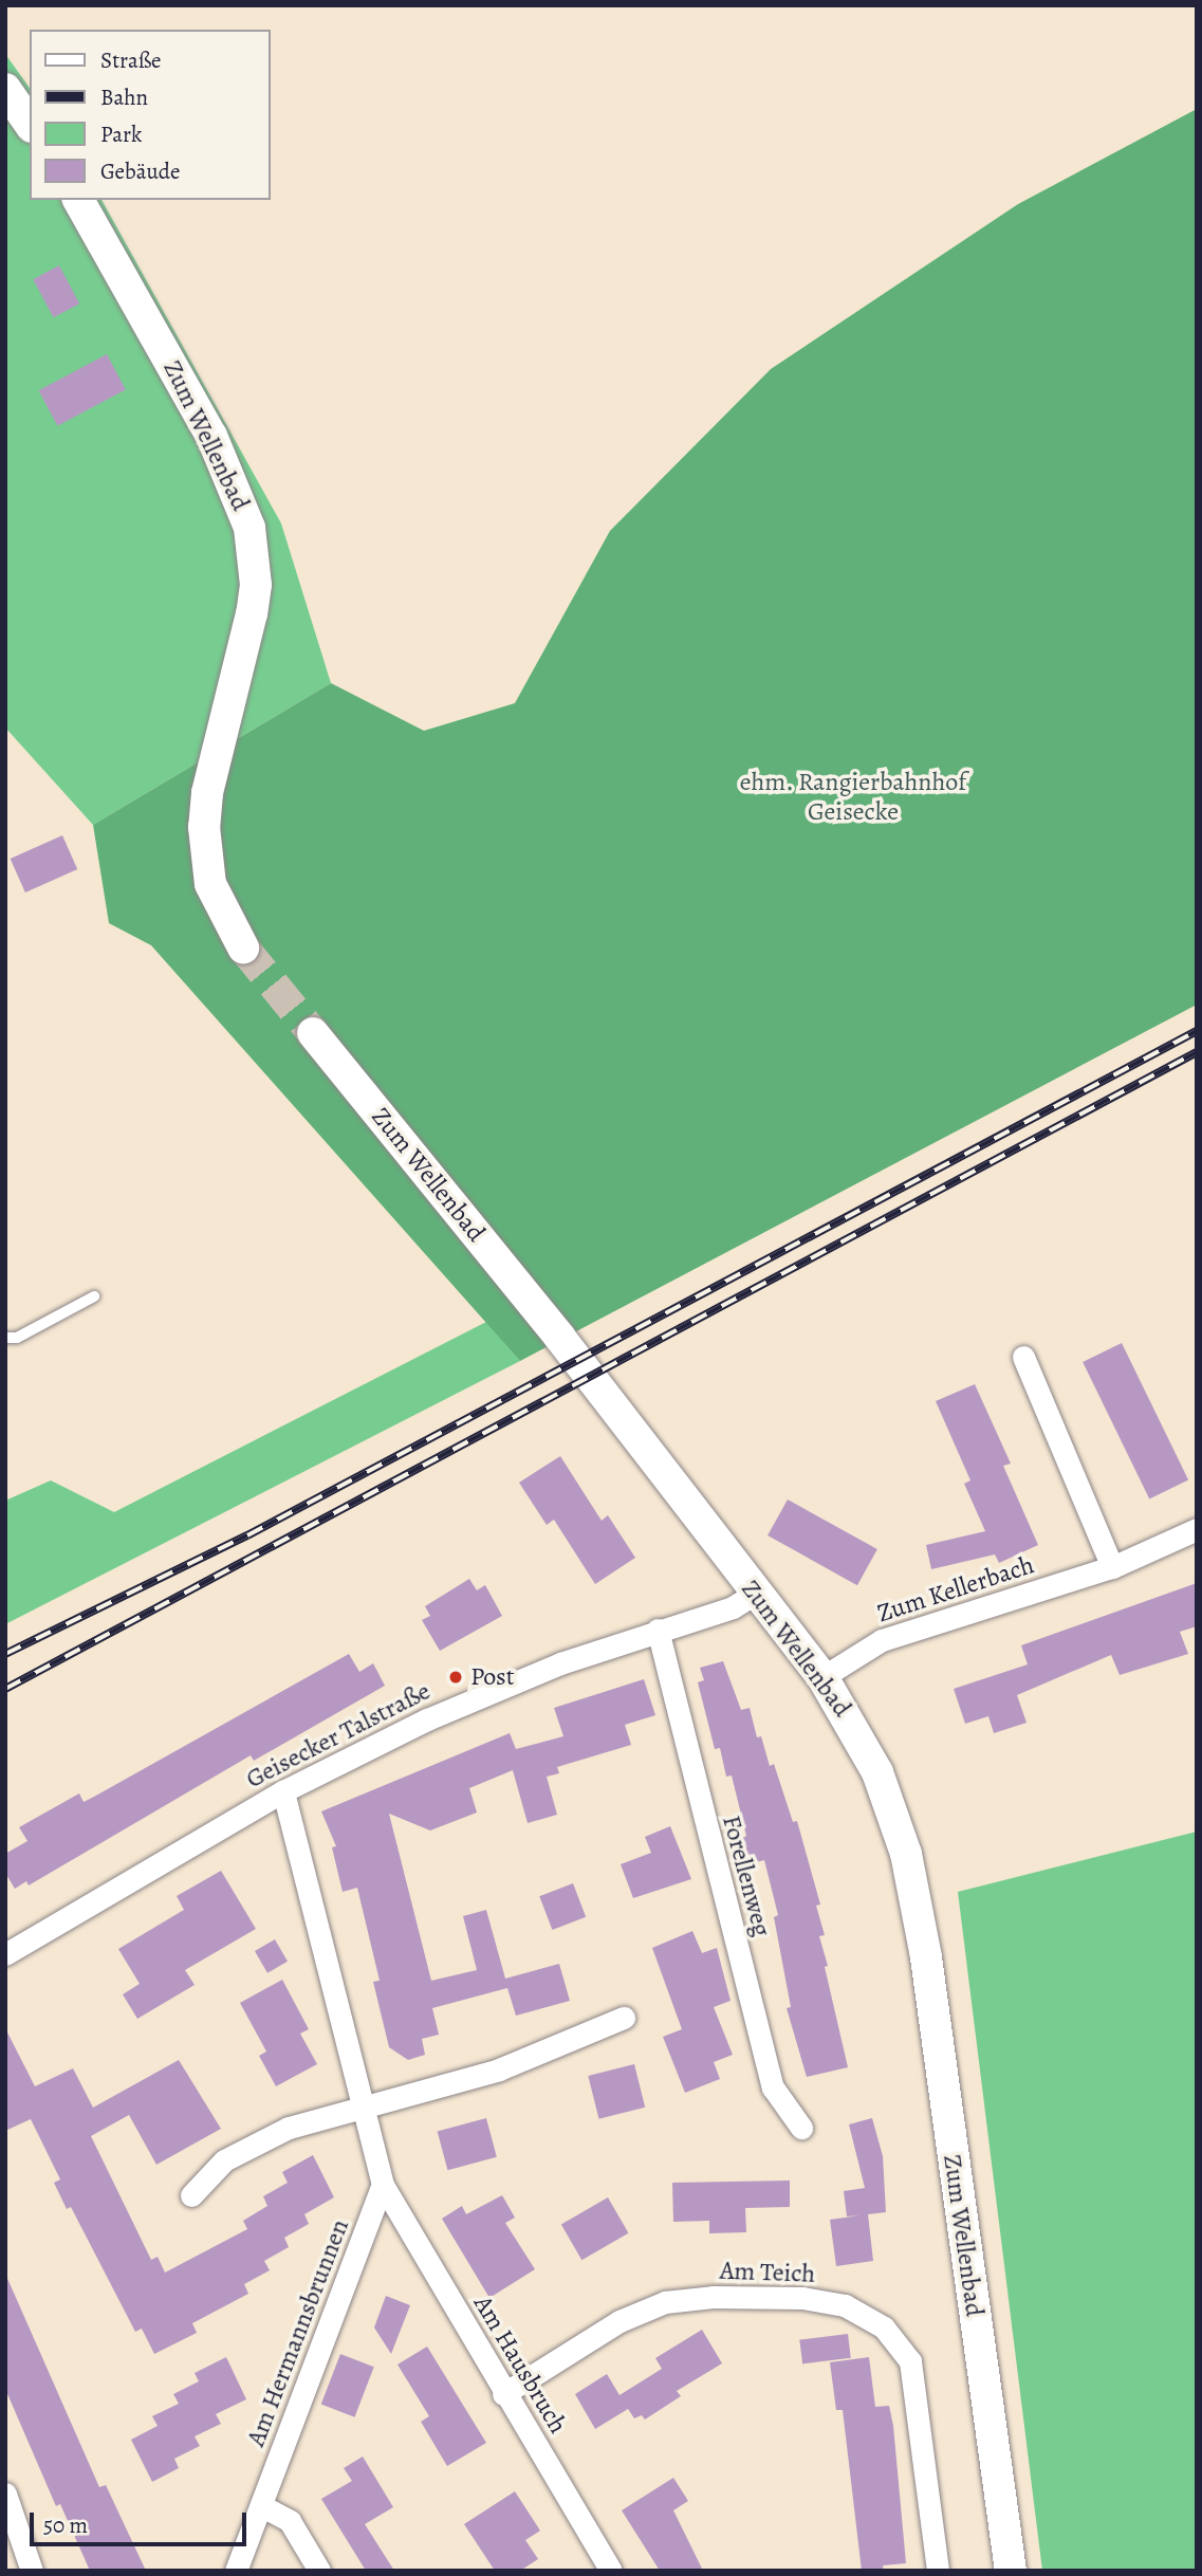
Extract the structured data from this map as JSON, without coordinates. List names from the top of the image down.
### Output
{
  "streets": {
    "main road": ["Zum Wellenbad"],
    "street": [
      "Zum Kellerbach",
      "Geisecker Talstraße",
      "Forellenweg",
      "Am Teich",
      "Am Hermannsbrunnen",
      "Am Hausbruch"
    ]
  },
  "crossings": [
    ["Zum Wellenbad", "Zum Kellerbach"],
    ["Zum Wellenbad", "Geisecker Talstraße"],
    ["Geisecker Talstraße", "Forellenweg"],
    ["Am Teich", "Am Hausbruch"],
    ["Am Hermannsbrunnen", "Am Hausbruch"]
  ],
  "parks": ["ehm. Rangierbahnhof Geisecke"],
  "places": ["Post"],
  "legend": [
    "Straße",
    "Bahn",
    "Park",
    "Gebäude"
  ],
  "scale_bar": "50 m"
}
